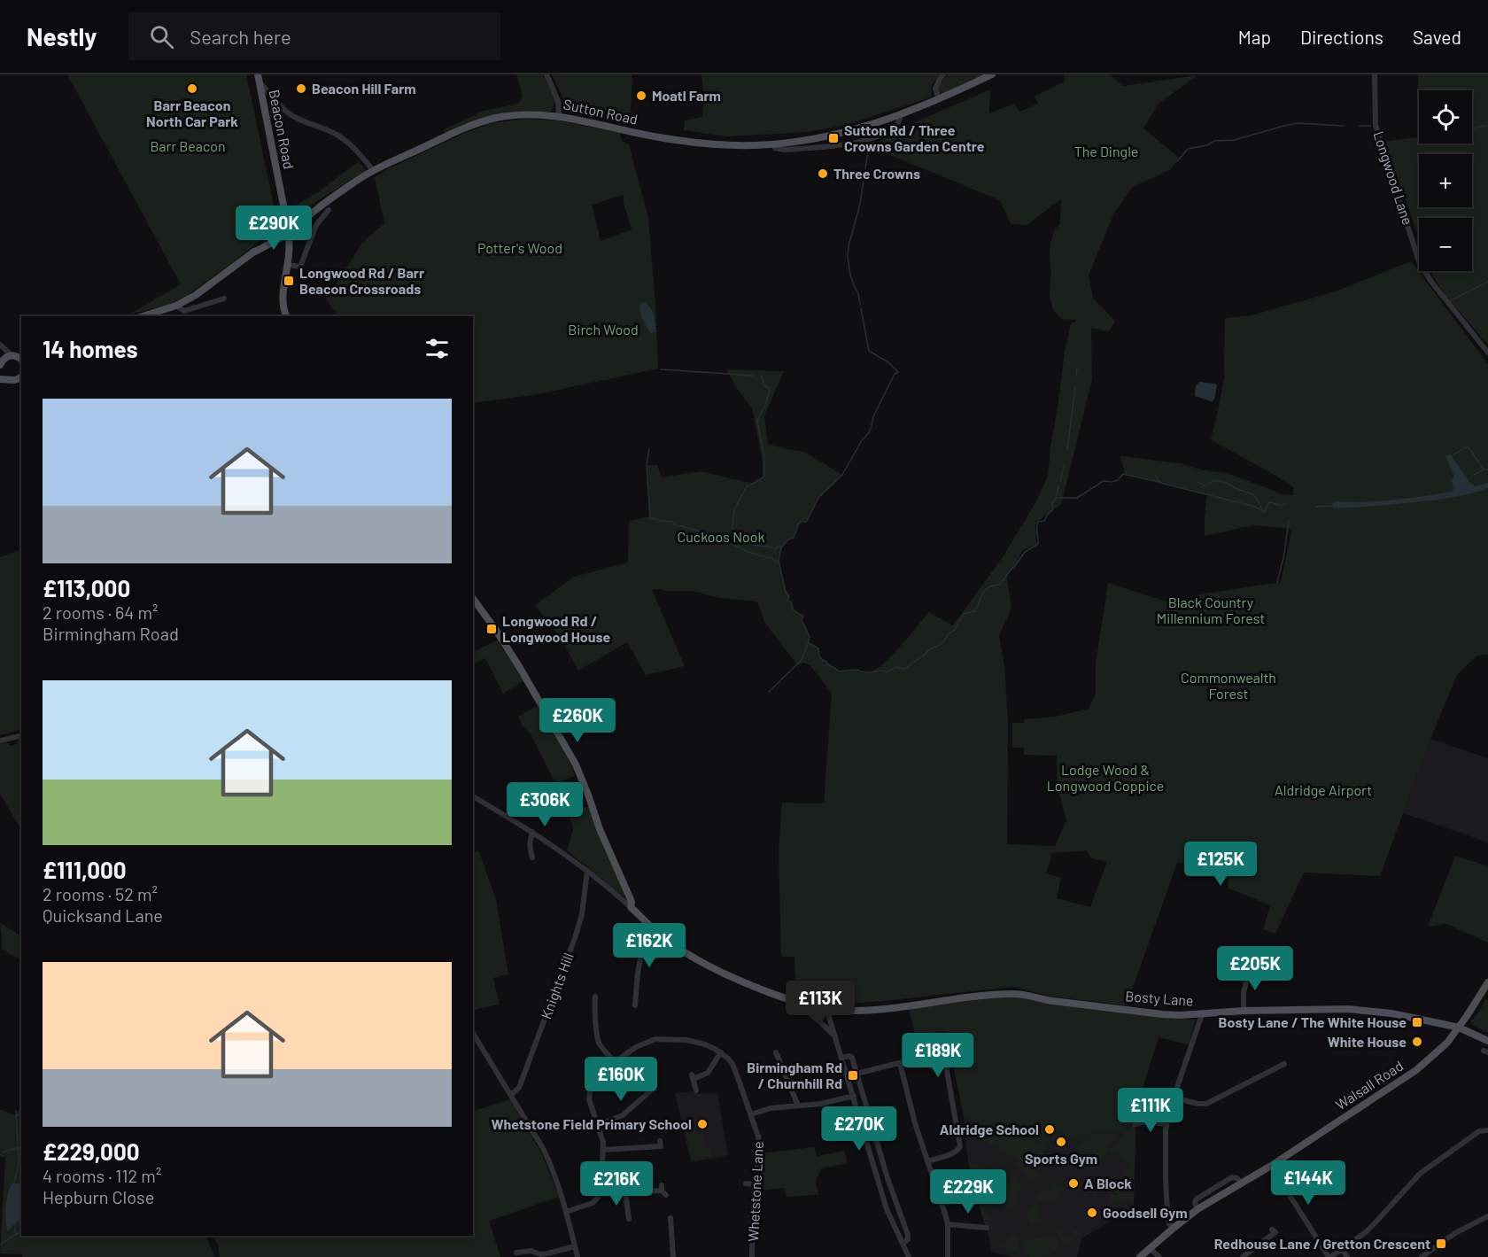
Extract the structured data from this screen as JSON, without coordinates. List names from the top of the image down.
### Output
{
  "streets": {
    "main road": [
      "Sutton Road",
      "Beacon Road",
      "Bosty Lane",
      "Walsall Road"
    ],
    "street": ["Longwood Lane", "Knights Hill", "Whetstone Lane"]
  },
  "crossings": [
    ["Sutton Road", "Beacon Road"],
    ["Bosty Lane", "Walsall Road"]
  ],
  "parks": [
    "Barr Beacon",
    "The Dingle",
    "Potter's Wood",
    "Birch Wood",
    "Cuckoos Nook",
    "Black Country Millennium Forest",
    "Commonwealth Forest",
    "Lodge Wood & Longwood Coppice",
    "Aldridge Airport"
  ],
  "places": {
    "other": [
      "Barr Beacon North Car Park",
      "Beacon Hill Farm",
      "Moatl Farm",
      "Three Crowns",
      "White House",
      "Whetstone Field Primary School",
      "Aldridge School",
      "Sports Gym",
      "A Block",
      "Goodsell Gym"
    ],
    "transit": [
      "Sutton Rd / Three Crowns Garden Centre",
      "Longwood Rd / Barr Beacon Crossroads",
      "Longwood Rd / Longwood House",
      "Bosty Lane / The White House",
      "Birmingham Rd / Churnhill Rd",
      "Redhouse Lane / Gretton Crescent"
    ]
  },
  "page": {
    "header": "Nestly",
    "search": "Search here",
    "nav": ["Map", "Directions", "Saved"],
    "map_buttons": ["+", "−"],
    "price": [
      "£290K",
      "£260K",
      "£306K",
      "£125K",
      "£162K",
      "£205K",
      "£113K",
      "£189K",
      "£160K",
      "£111K",
      "£270K",
      "£144K",
      "£216K",
      "£229K"
    ],
    "heading": "14 homes",
    "list": [
      {
        "name": "£113,000",
        "note": "2 rooms · 64 m² · Birmingham Road"
      },
      {
        "name": "£111,000",
        "note": "2 rooms · 52 m² · Quicksand Lane"
      },
      {
        "name": "£229,000",
        "note": "4 rooms · 112 m² · Hepburn Close"
      }
    ]
  }
}
